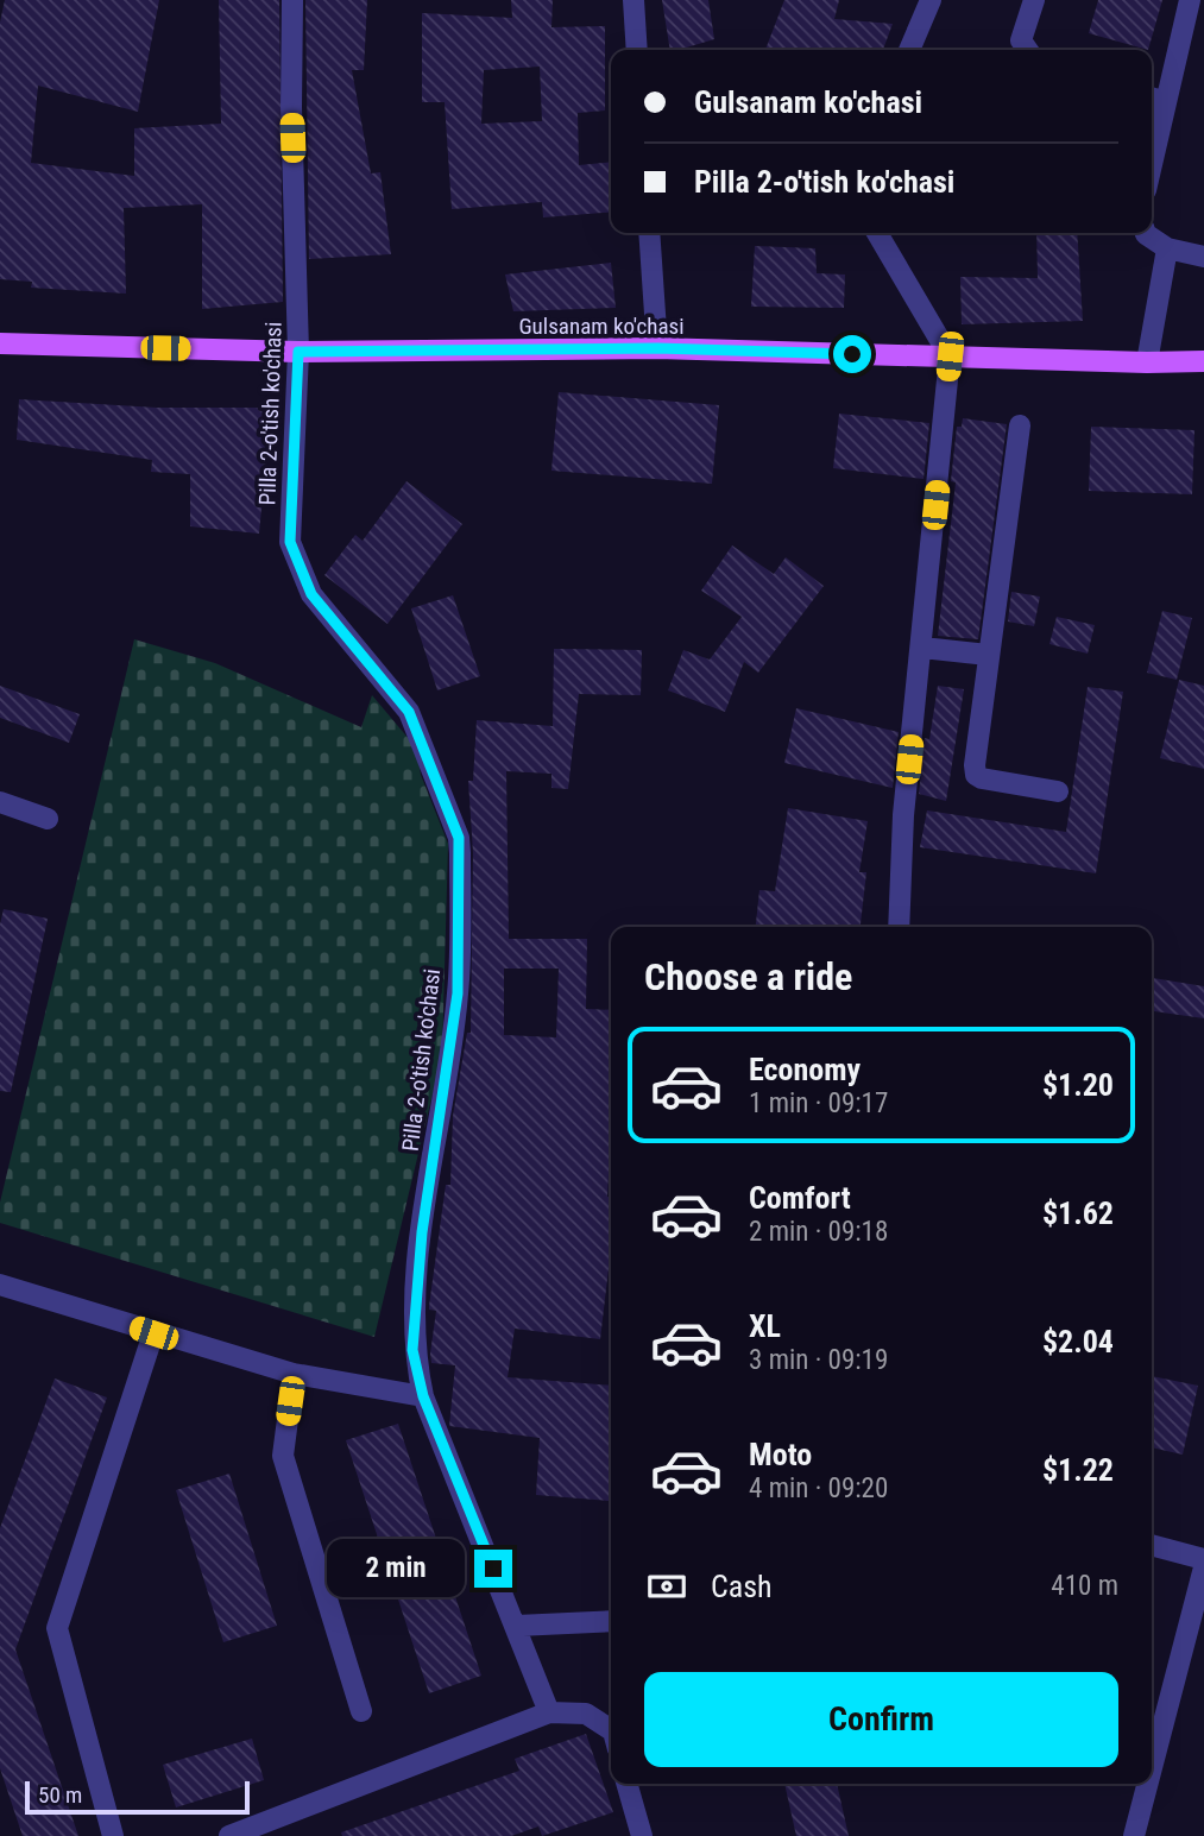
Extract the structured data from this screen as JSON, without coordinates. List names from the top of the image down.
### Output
{
  "streets": {
    "main road": ["Gulsanam ko'chasi"],
    "street": ["Pilla 2-o'tish ko'chasi"]
  },
  "crossings": [
    ["Gulsanam ko'chasi", "Pilla 2-o'tish ko'chasi"]
  ],
  "scale_bar": "50 m",
  "page": {
    "banner": ["Gulsanam ko'chasi", "Pilla 2-o'tish ko'chasi"],
    "heading": "Choose a ride",
    "list": [
      {
        "name": "Economy",
        "note": "1 min · 09:17",
        "value": "$1.20"
      },
      {
        "name": "Comfort",
        "note": "2 min · 09:18",
        "value": "$1.62"
      },
      {
        "name": "XL",
        "note": "3 min · 09:19",
        "value": "$2.04"
      },
      {
        "name": "Moto",
        "note": "4 min · 09:20",
        "value": "$1.22"
      }
    ],
    "bubble": "2 min",
    "pay": ["Cash", "410 m"],
    "buttons": "Confirm",
    "scale": "50 m"
  }
}
